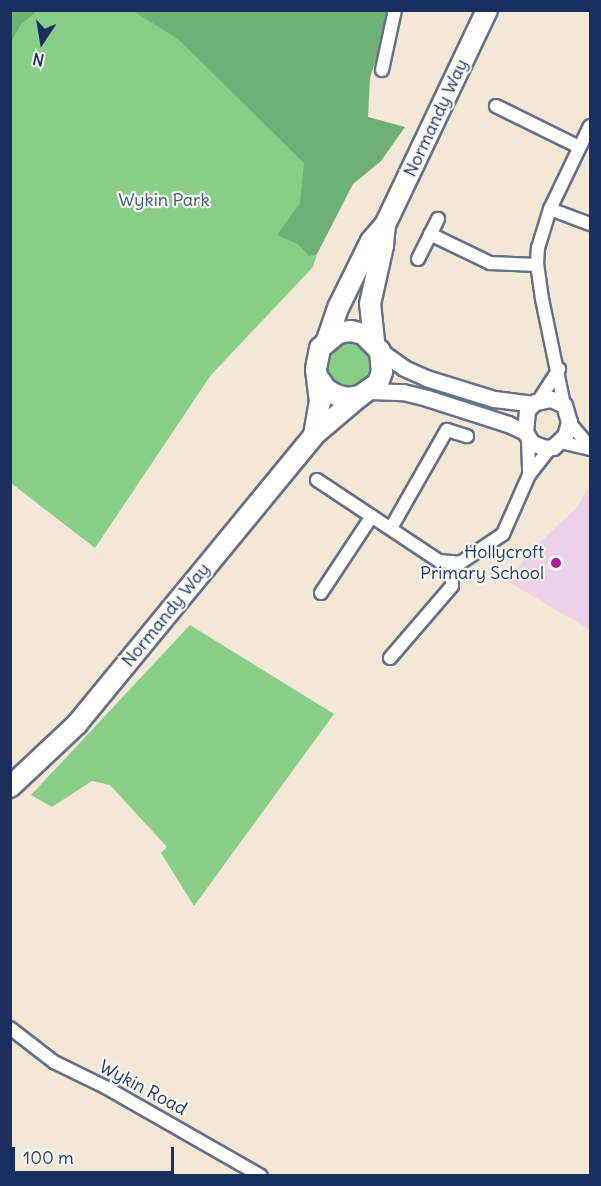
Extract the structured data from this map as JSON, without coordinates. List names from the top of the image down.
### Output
{
  "streets": {
    "main road": ["Normandy Way"],
    "street": ["Wykin Road"]
  },
  "parks": ["Wykin Park"],
  "places": ["Hollycroft Primary School"],
  "scale_bar": "100 m",
  "north": "bottom"
}
